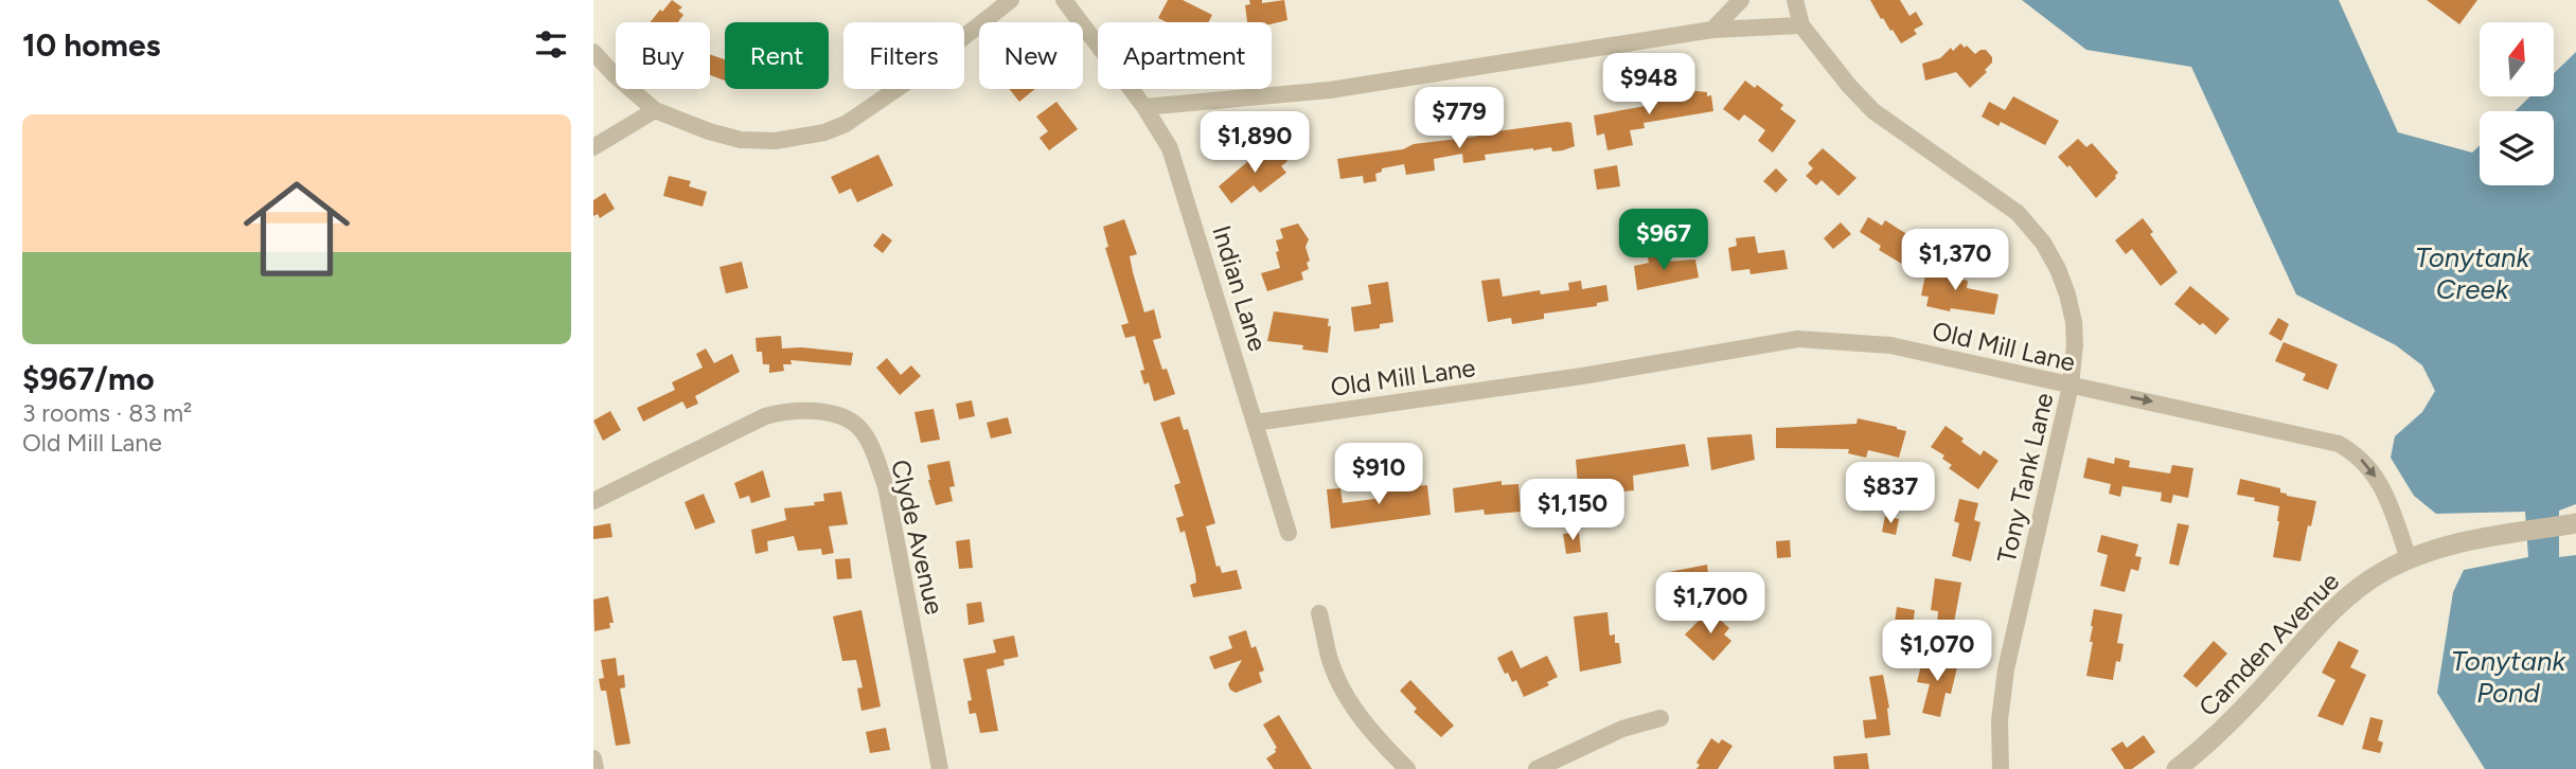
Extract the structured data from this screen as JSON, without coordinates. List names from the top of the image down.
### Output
{
  "streets": {
    "street": [
      "Indian Lane",
      "Old Mill Lane",
      "Tony Tank Lane",
      "Clyde Avenue",
      "Camden Avenue"
    ]
  },
  "crossings": [
    ["Indian Lane", "Old Mill Lane"],
    ["Old Mill Lane", "Tony Tank Lane"],
    ["Old Mill Lane", "Camden Avenue"]
  ],
  "water": ["Tonytank Creek", "Tonytank Pond"],
  "north": "top",
  "page": {
    "heading": "10 homes",
    "chip": [
      "Buy",
      "Rent",
      "Filters",
      "New",
      "Apartment"
    ],
    "price": [
      "$948",
      "$779",
      "$1,890",
      "$967",
      "$1,370",
      "$910",
      "$837",
      "$1,150",
      "$1,700",
      "$1,070"
    ],
    "list": [
      {
        "name": "$967/mo",
        "note": "3 rooms · 83 m² · Old Mill Lane"
      }
    ]
  }
}
